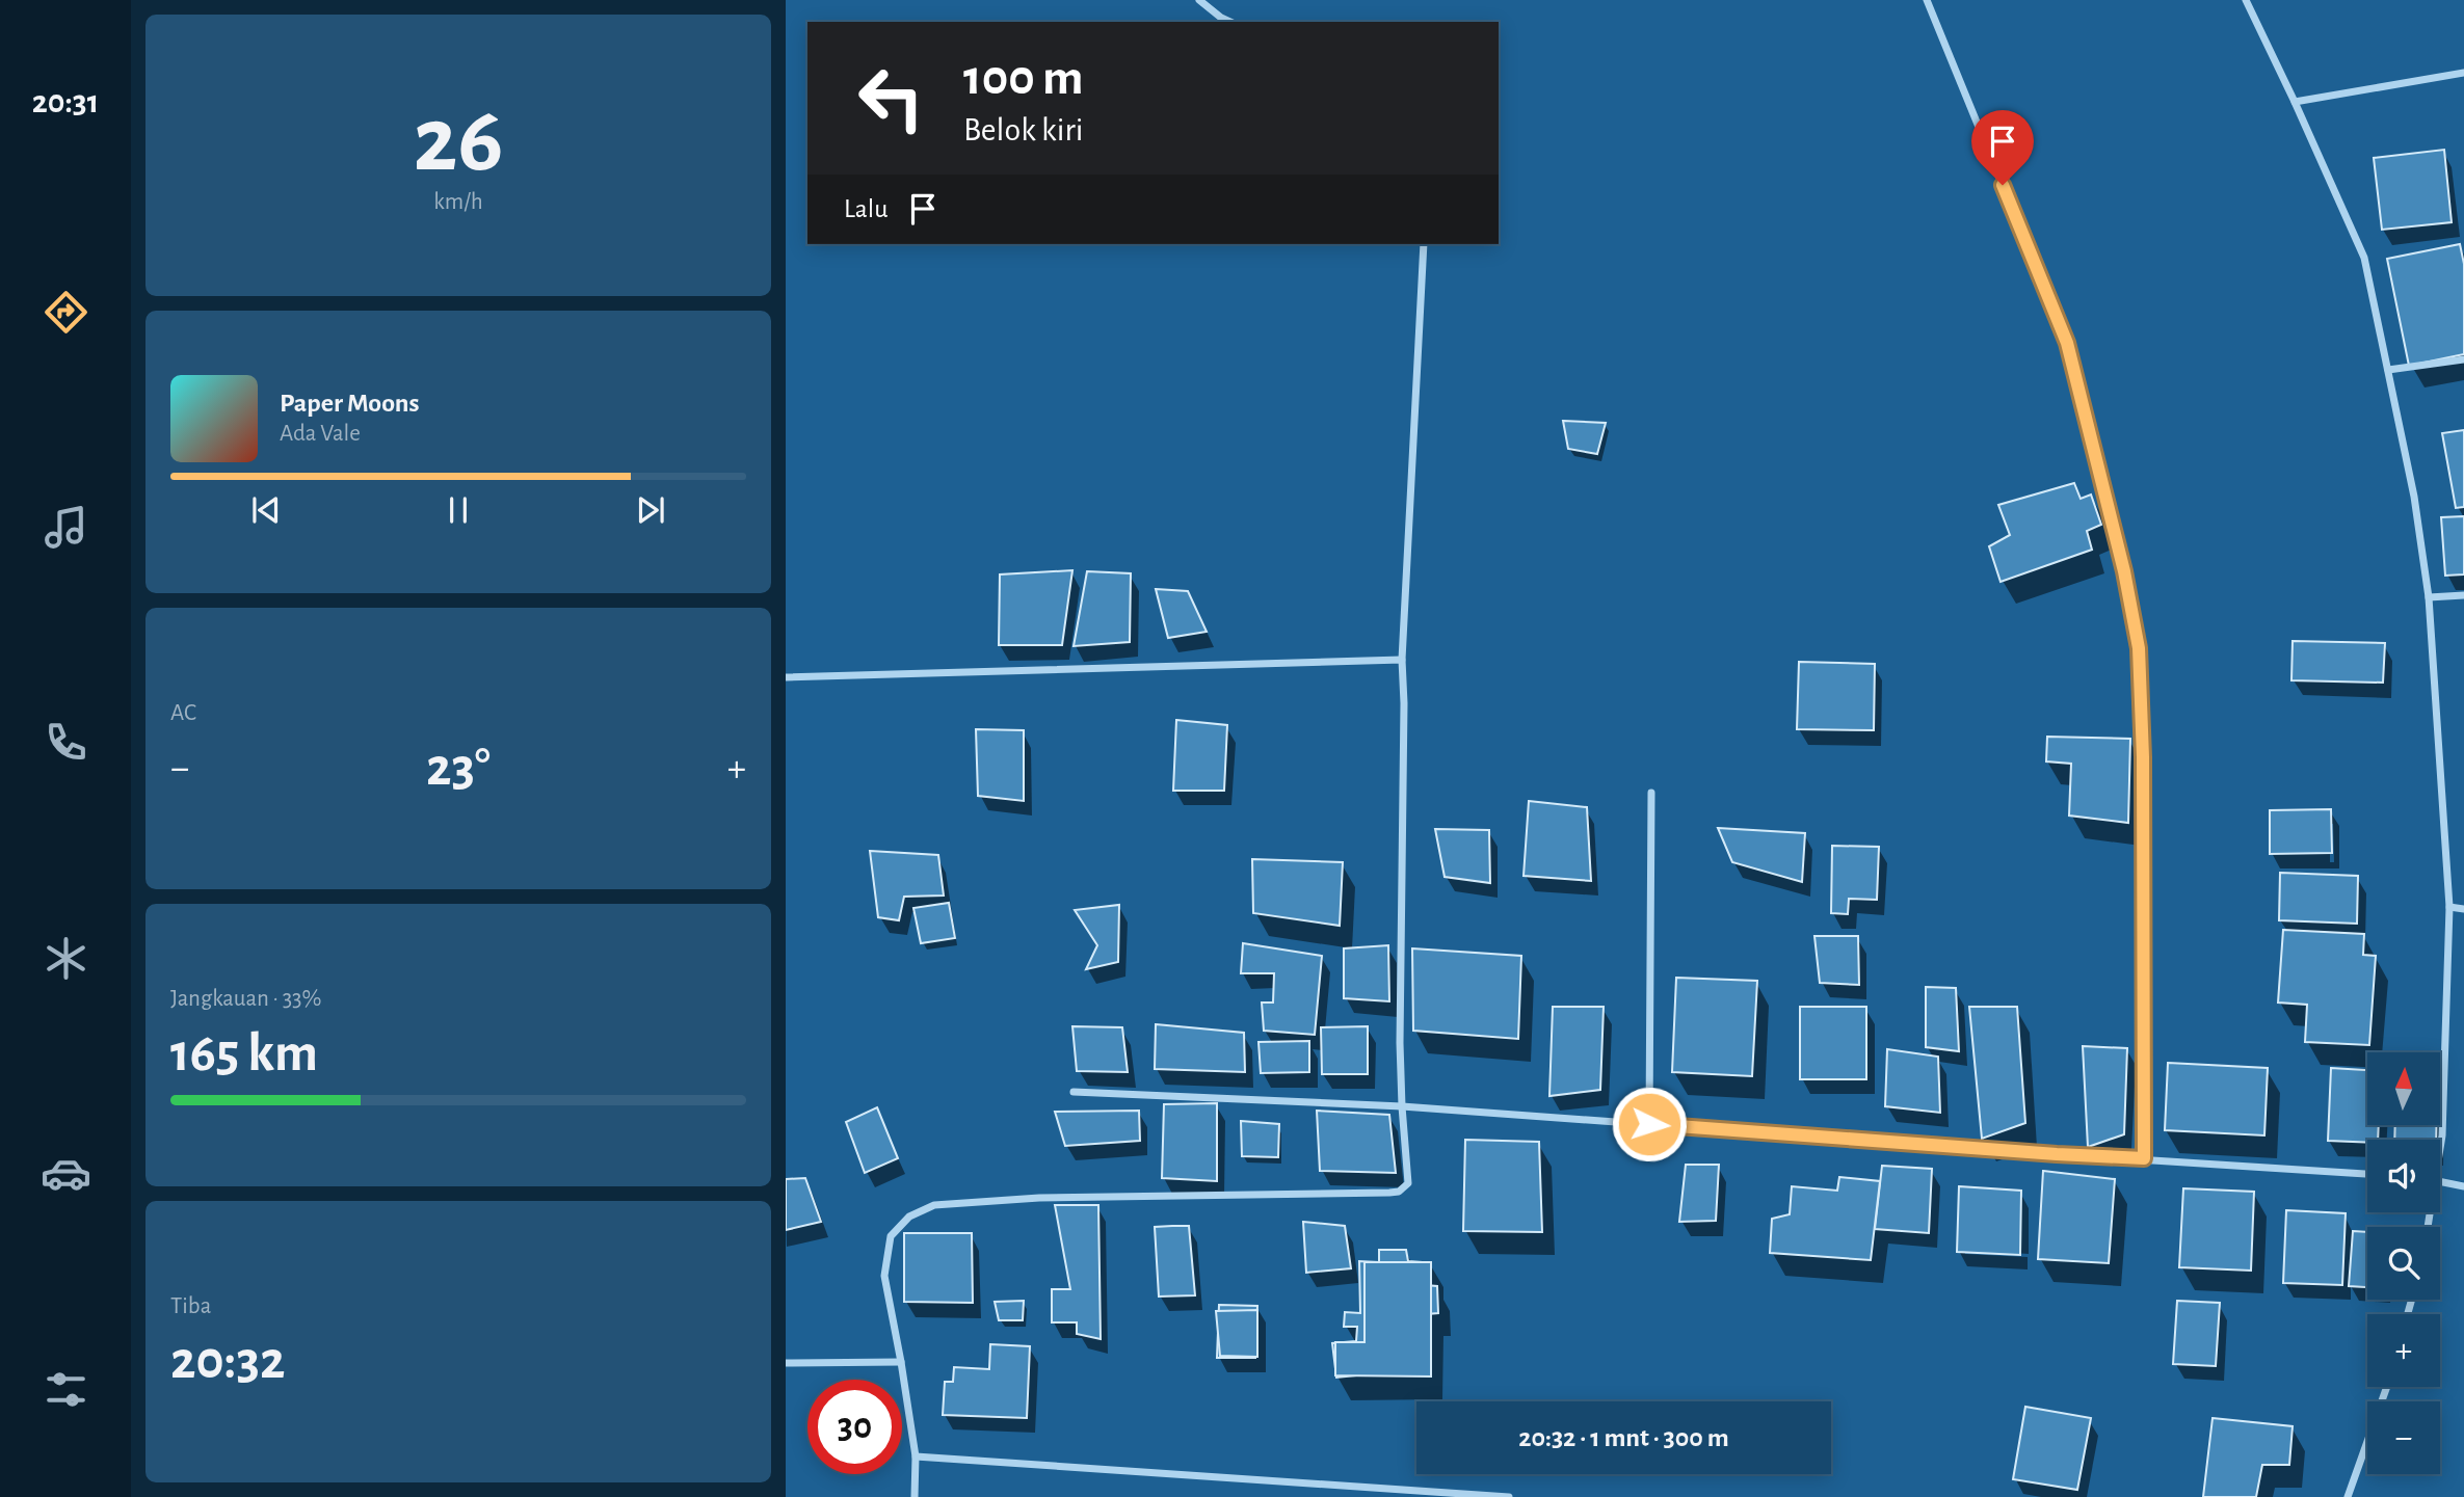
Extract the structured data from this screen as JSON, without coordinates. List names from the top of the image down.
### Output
{
  "north": "top",
  "page": {
    "tabs": "20:31",
    "tile": [
      ["26", "km/h"],
      "AC",
      ["Jangkauan · 33%", "165 km"],
      ["Tiba", "20:32"]
    ],
    "turn": ["100 m", "Belok kiri"],
    "then": "Lalu",
    "song": ["Paper Moons", "Ada Vale"],
    "heat": ["−", "23°", "+"],
    "map_buttons": ["+", "−"],
    "limit": "30",
    "trip": "20:32 · 1 mnt · 300 m"
  }
}
